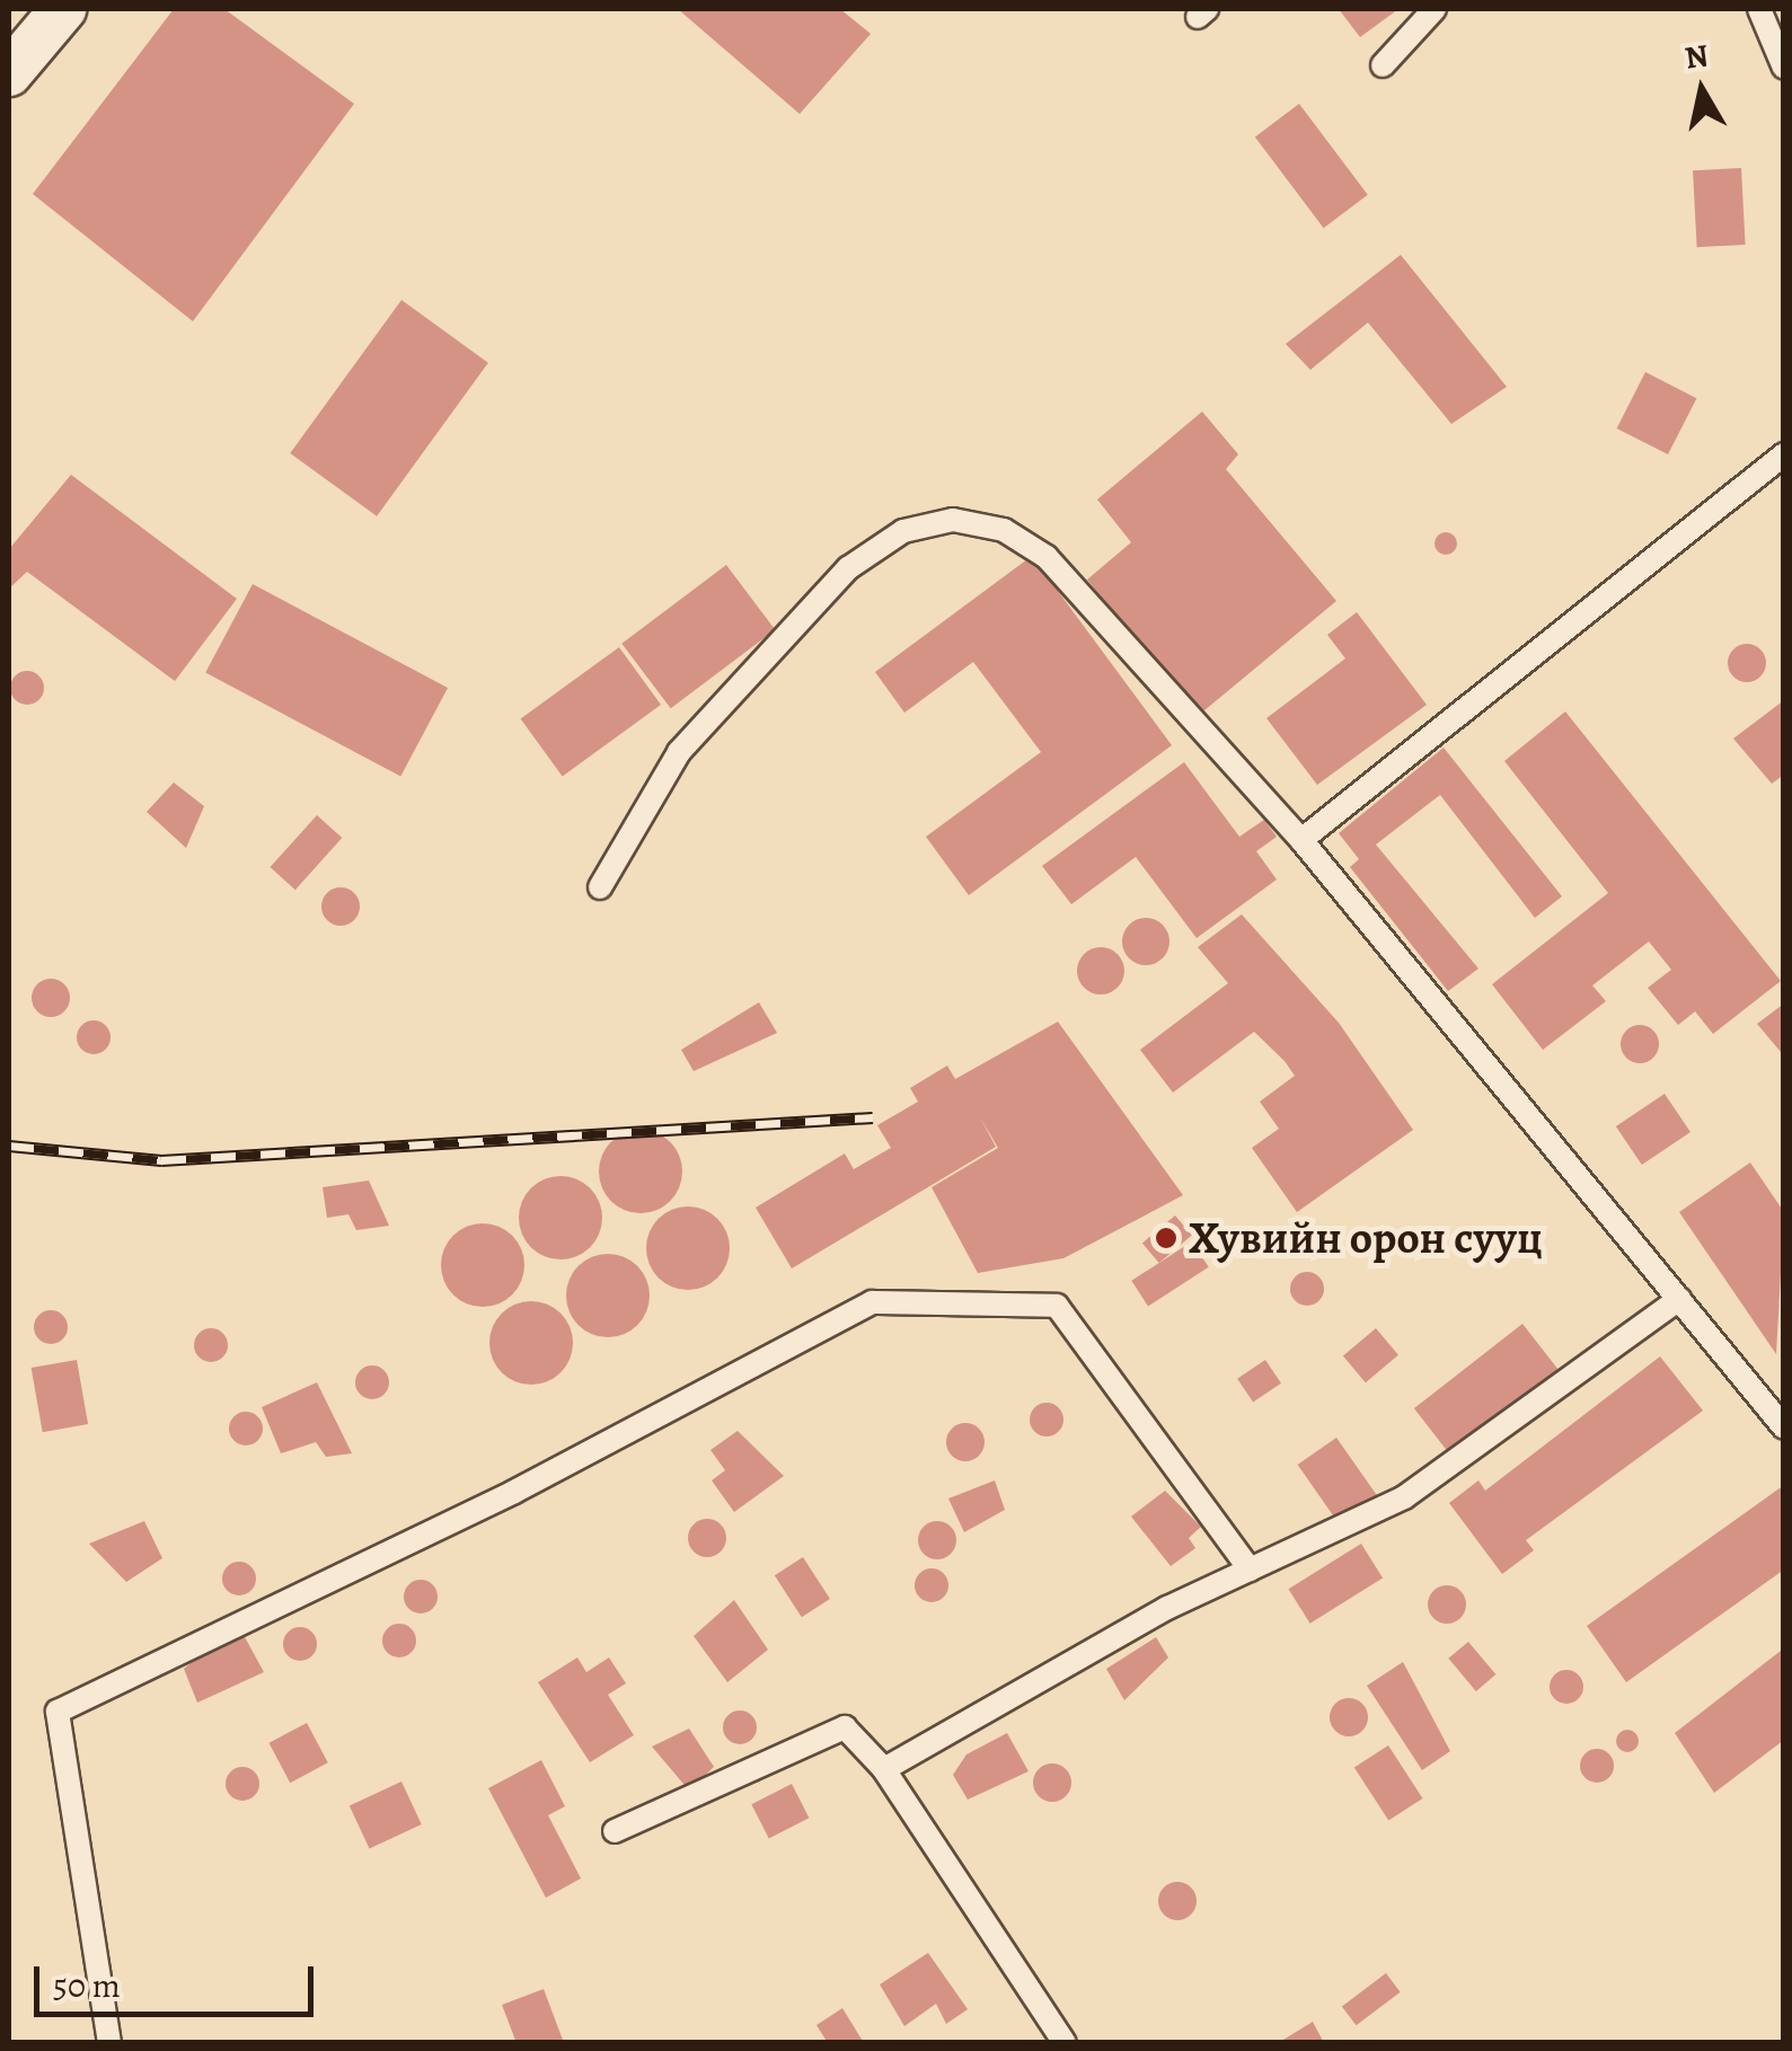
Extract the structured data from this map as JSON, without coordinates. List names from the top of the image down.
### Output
{
  "places": ["Хувийн орон сууц"],
  "scale_bar": "50 m",
  "north": "top"
}
